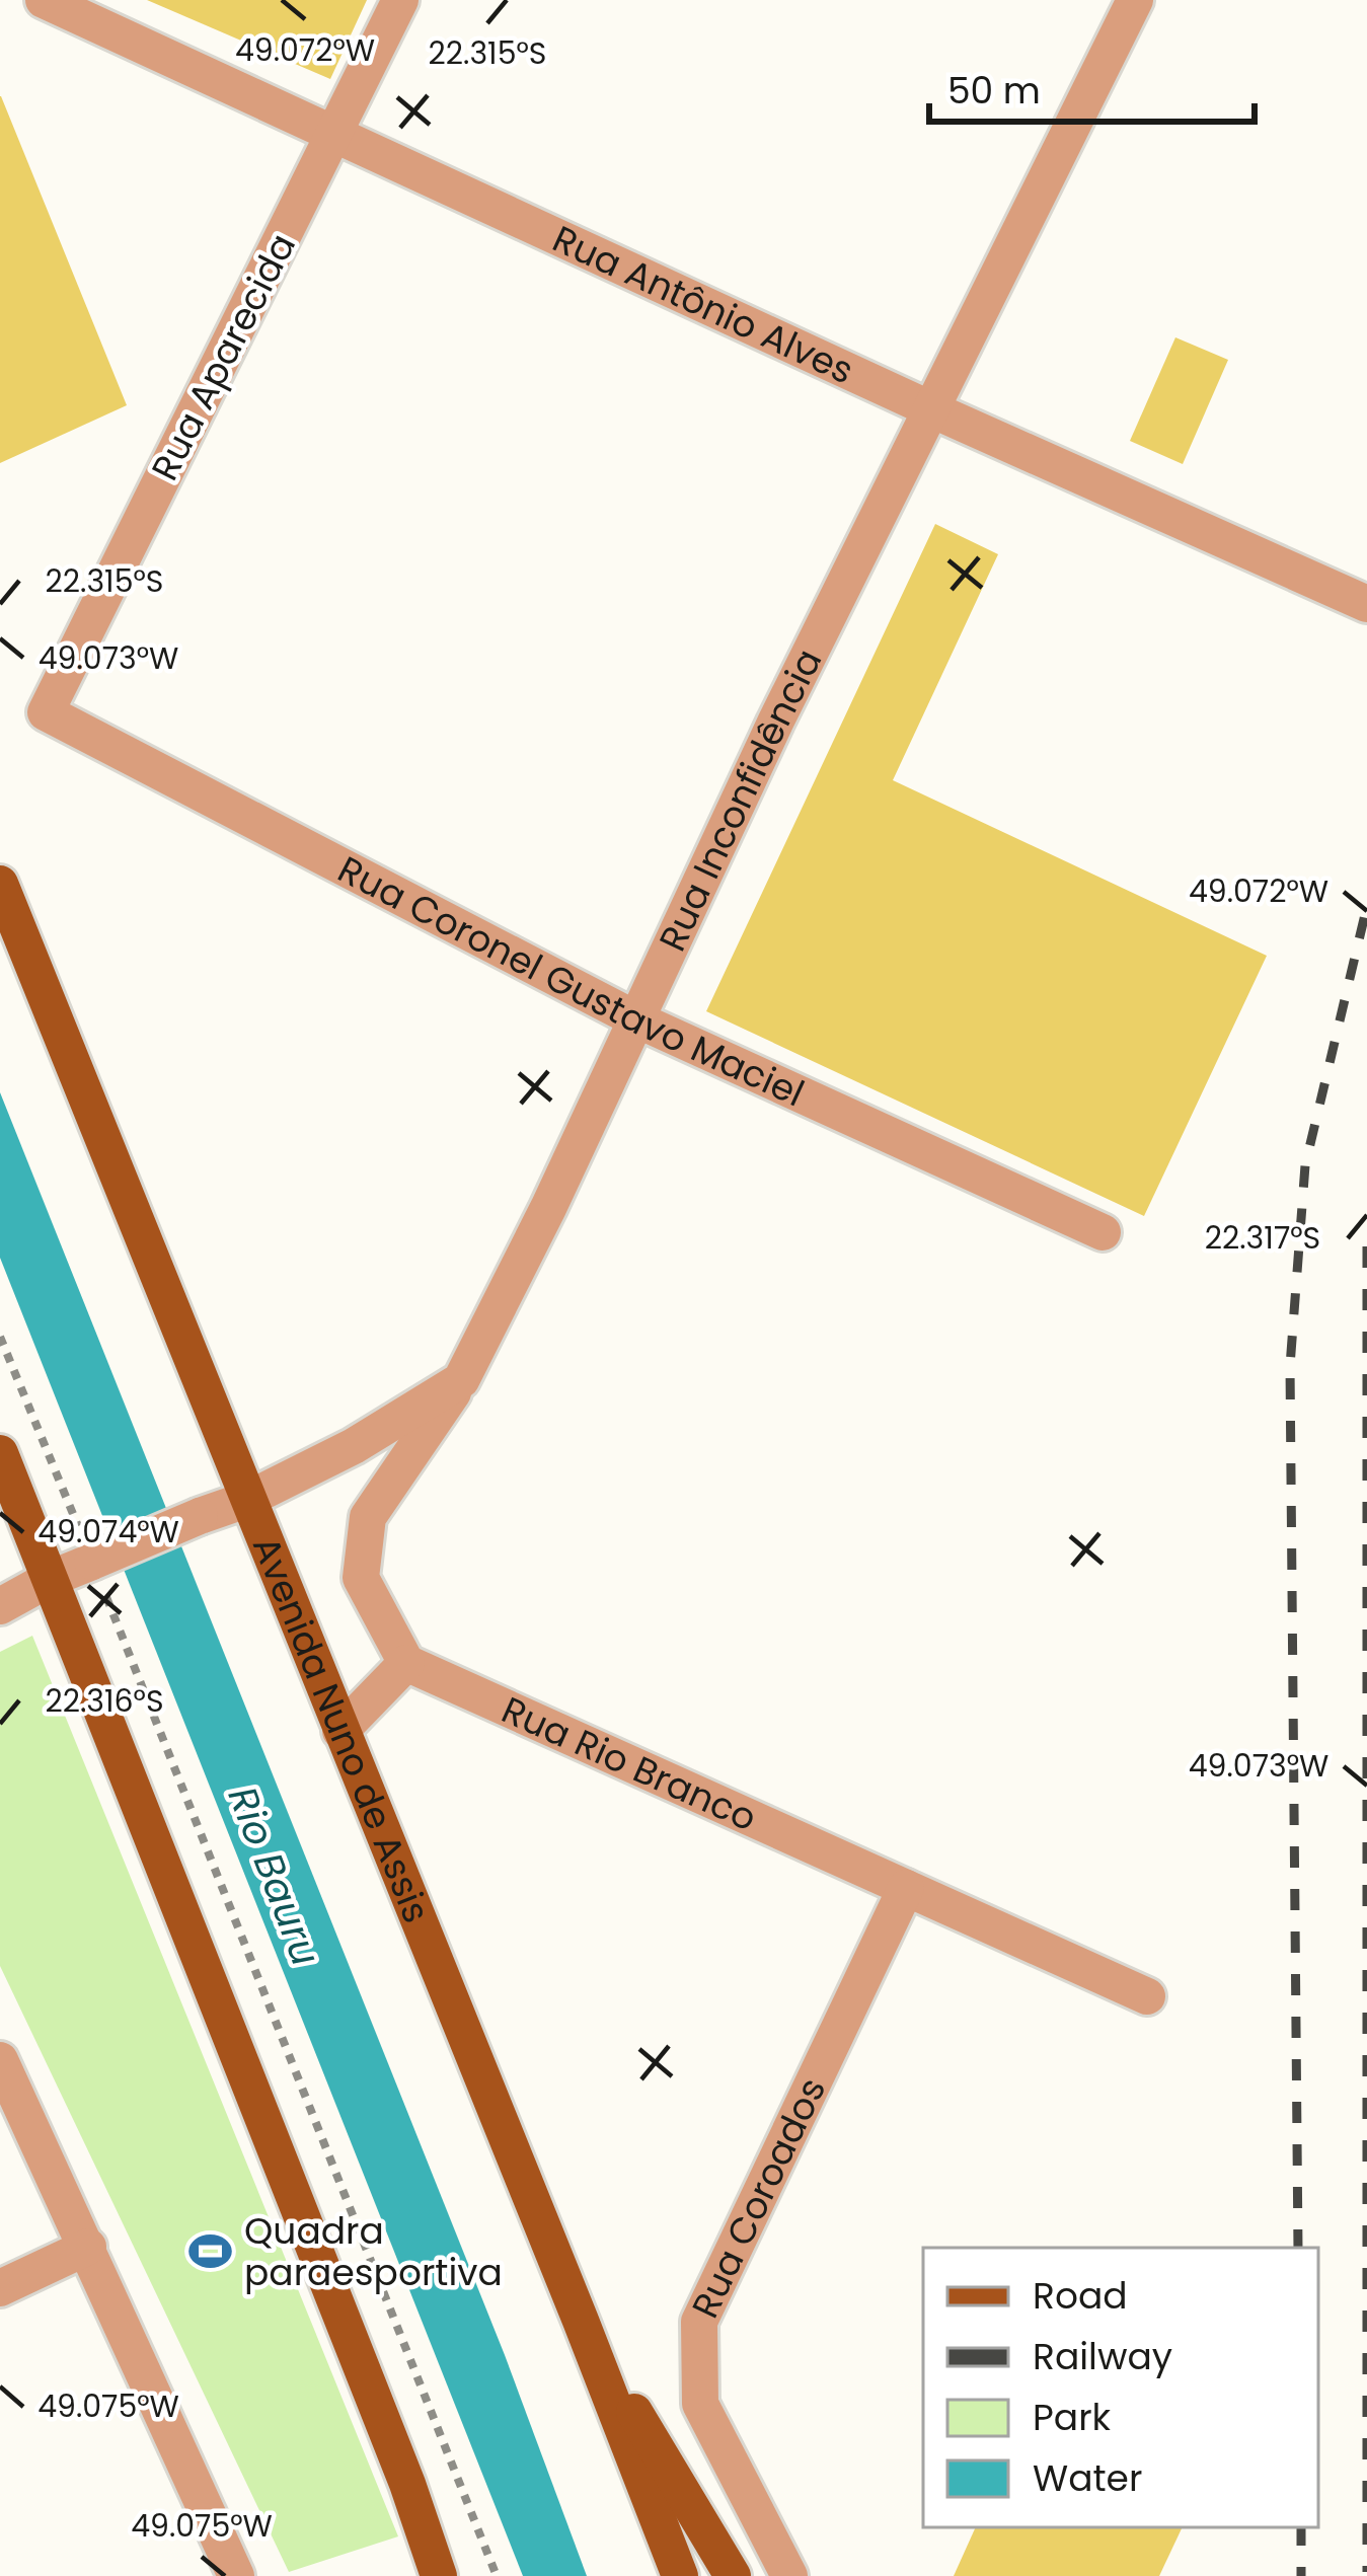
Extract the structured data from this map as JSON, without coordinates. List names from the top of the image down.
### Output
{
  "streets": {
    "main road": ["Avenida Nuno de Assis"],
    "street": [
      "Rua Antônio Alves",
      "Rua Aparecida",
      "Rua Inconfidência",
      "Rua Coronel Gustavo Maciel",
      "Rua Rio Branco",
      "Rua Coroados"
    ]
  },
  "crossings": [
    ["Rua Antônio Alves", "Rua Aparecida"],
    ["Rua Antônio Alves", "Rua Inconfidência"],
    ["Rua Aparecida", "Rua Coronel Gustavo Maciel"],
    ["Rua Inconfidência", "Rua Coronel Gustavo Maciel"],
    ["Rua Rio Branco", "Rua Coroados"]
  ],
  "water": ["Rio Bauru"],
  "places": {
    "sports": ["Quadra paraesportiva"]
  },
  "legend": [
    "Road",
    "Railway",
    "Park",
    "Water"
  ],
  "scale_bar": "50 m",
  "coordinates": [
    "49.072°W",
    "22.315°S",
    "49.073°W",
    "22.317°S",
    "49.074°W",
    "22.316°S",
    "49.075°W"
  ]
}
